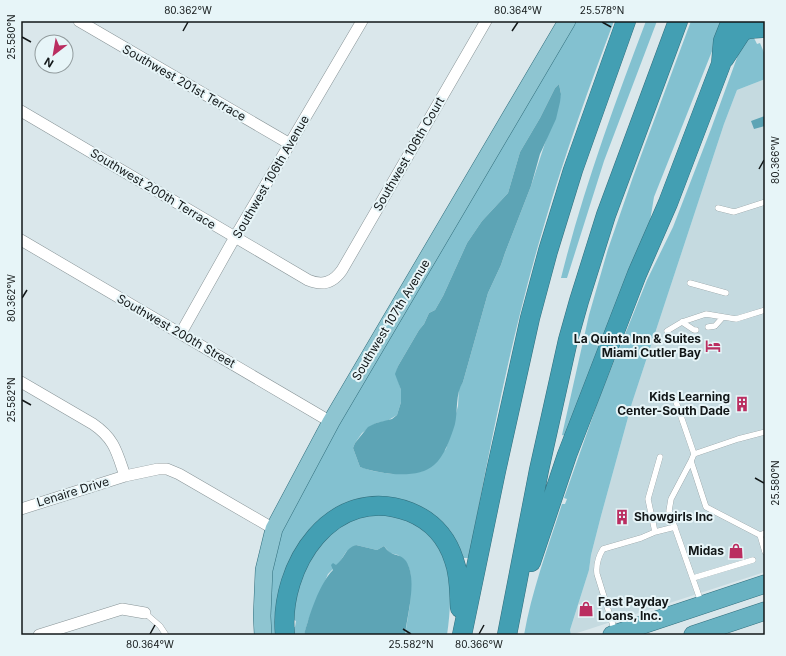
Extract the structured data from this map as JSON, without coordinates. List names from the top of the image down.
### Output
{
  "streets": {
    "main road": ["Southwest 107th Avenue"],
    "street": [
      "Southwest 201st Terrace",
      "Southwest 106th Court",
      "Southwest 106th Avenue",
      "Southwest 200th Terrace",
      "Southwest 200th Street",
      "Lenaire Drive"
    ]
  },
  "crossings": [
    ["Southwest 201st Terrace", "Southwest 106th Avenue"],
    ["Southwest 106th Court", "Southwest 200th Terrace"],
    ["Southwest 106th Avenue", "Southwest 200th Terrace"],
    ["Southwest 106th Avenue", "Southwest 200th Street"],
    ["Southwest 107th Avenue", "Southwest 200th Street"],
    ["Southwest 107th Avenue", "Lenaire Drive"]
  ],
  "places": {
    "hotel": ["La Quinta Inn & Suites Miami Cutler Bay"],
    "building": ["Kids Learning Center-South Dade", "Showgirls Inc"],
    "shop": ["Midas", "Fast Payday Loans, Inc."]
  },
  "north": "bottom left",
  "coordinates": [
    "80.362°W",
    "80.364°W",
    "25.578°N",
    "25.580°N",
    "80.366°W",
    "25.582°N"
  ]
}
